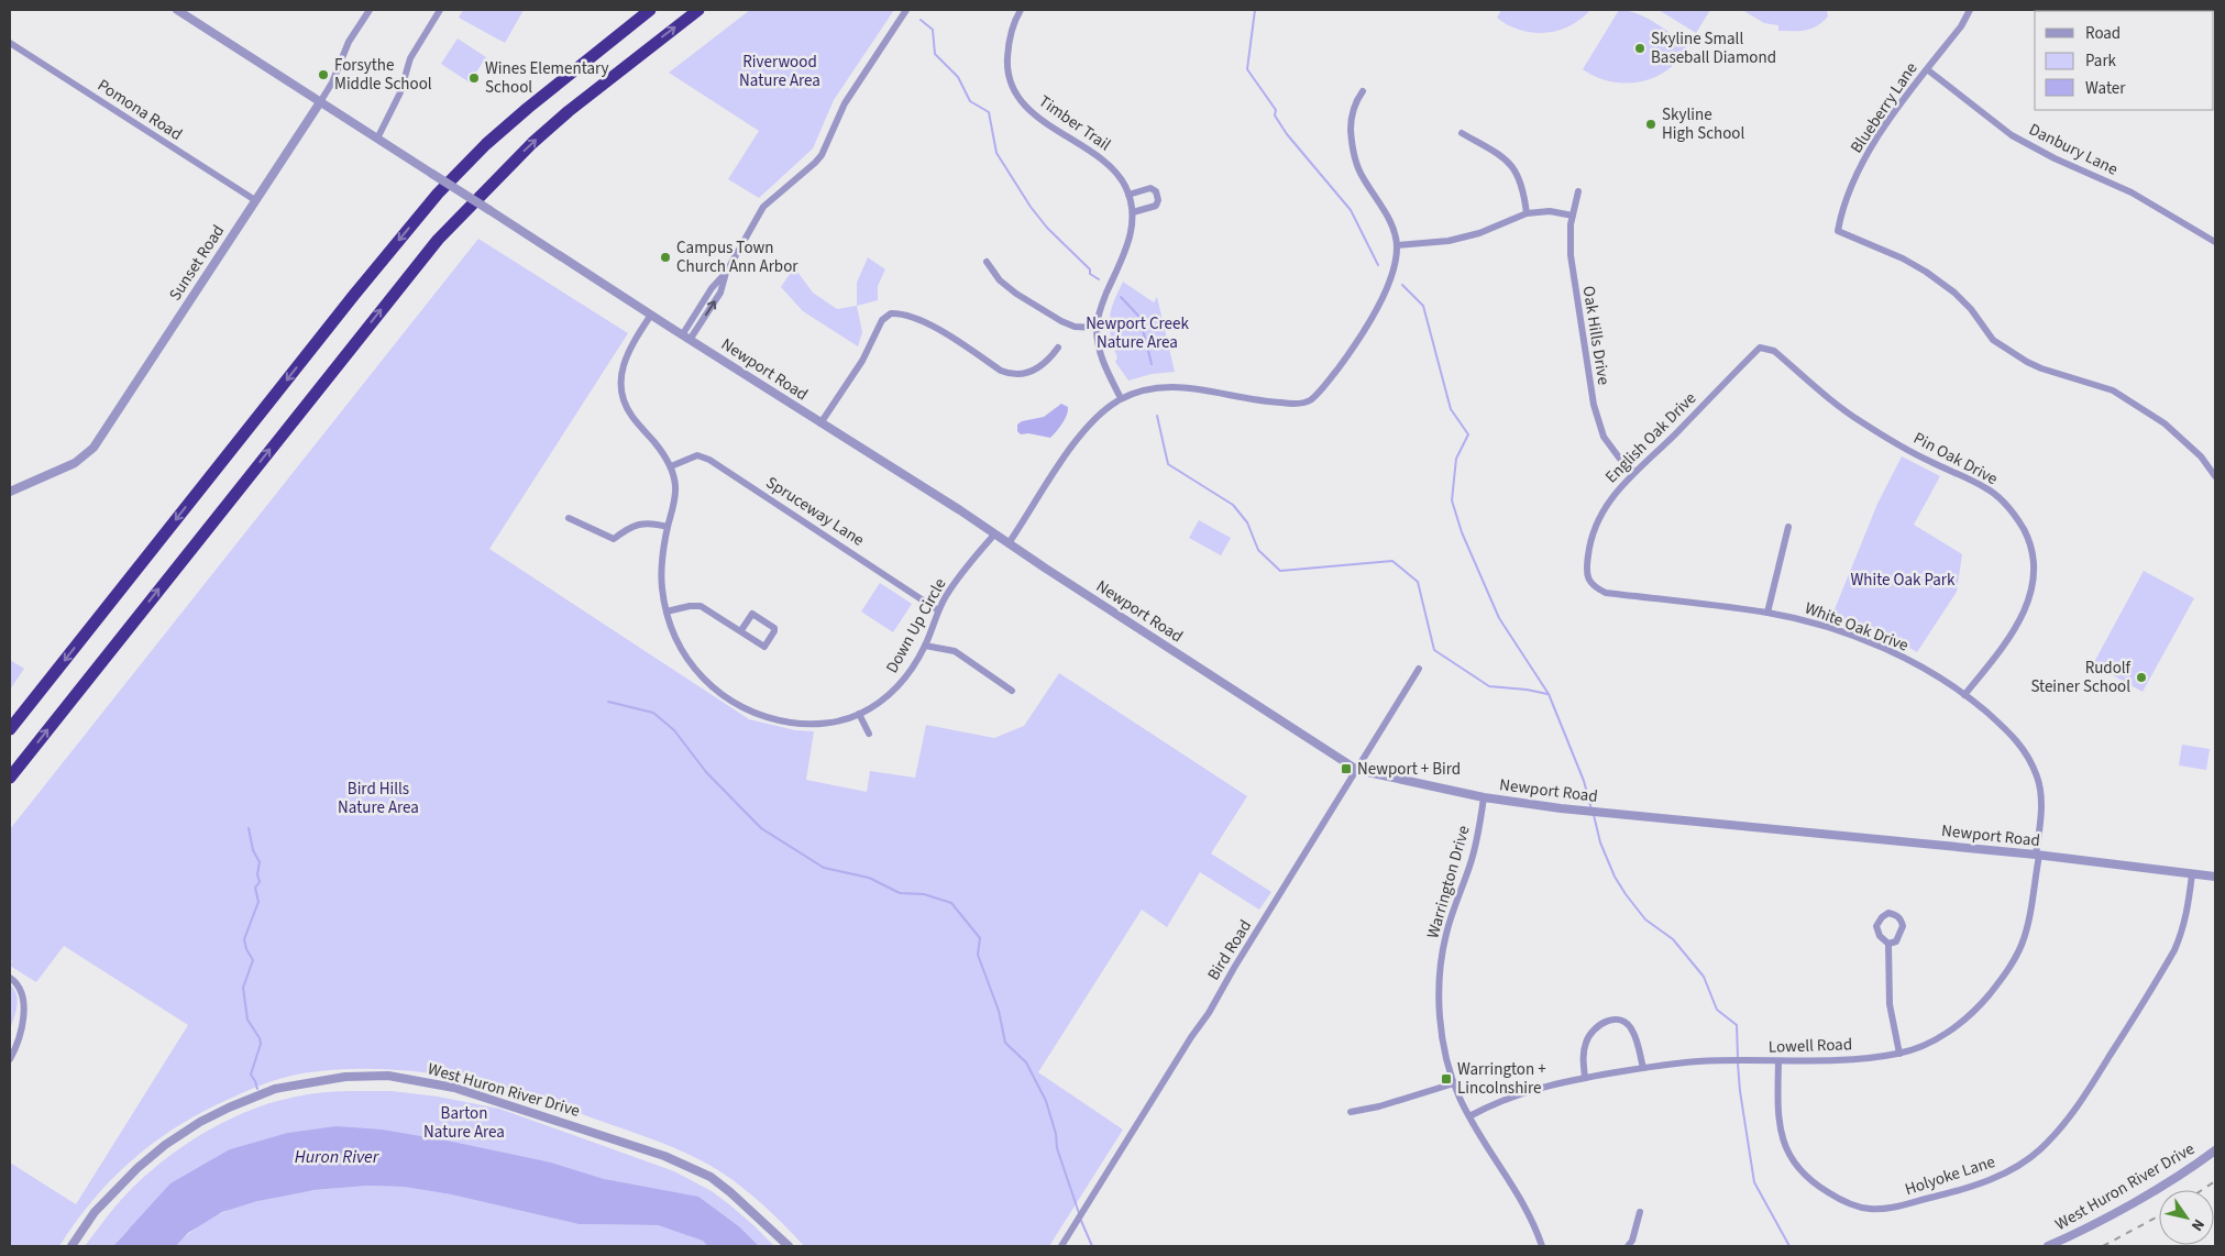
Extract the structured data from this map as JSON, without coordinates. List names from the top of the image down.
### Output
{
  "streets": {
    "street": [
      "Blueberry Lane",
      "Pomona Road",
      "Timber Trail",
      "Danbury Lane",
      "Sunset Road",
      "Oak Hills Drive",
      "Newport Road",
      "English Oak Drive",
      "Pin Oak Drive",
      "Spruceway Lane",
      "Down Up Circle",
      "White Oak Drive",
      "Warrington Drive",
      "Bird Road",
      "Lowell Road",
      "West Huron River Drive",
      "Holyoke Lane"
    ]
  },
  "crossings": [
    ["Blueberry Lane", "Danbury Lane"],
    ["Pomona Road", "Sunset Road"],
    ["Sunset Road", "Newport Road"],
    ["Oak Hills Drive", "English Oak Drive"],
    ["Newport Road", "Down Up Circle"],
    ["Newport Road", "White Oak Drive"],
    ["Newport Road", "Warrington Drive"],
    ["Newport Road", "Bird Road"],
    ["Newport Road", "Lowell Road"],
    ["Newport Road", "Holyoke Lane"],
    ["English Oak Drive", "Pin Oak Drive"],
    ["English Oak Drive", "White Oak Drive"],
    ["Pin Oak Drive", "White Oak Drive"],
    ["Spruceway Lane", "Down Up Circle"],
    ["White Oak Drive", "Lowell Road"],
    ["Warrington Drive", "Lowell Road"],
    ["Lowell Road", "Holyoke Lane"]
  ],
  "water": ["Huron River"],
  "parks": [
    "Riverwood Nature Area",
    "Newport Creek Nature Area",
    "White Oak Park",
    "Bird Hills Nature Area",
    "Barton Nature Area"
  ],
  "places": {
    "other": [
      "Skyline Small Baseball Diamond",
      "Forsythe Middle School",
      "Wines Elementary School",
      "Skyline High School",
      "Campus Town Church Ann Arbor",
      "Rudolf Steiner School"
    ],
    "transit": ["Newport + Bird", "Warrington + Lincolnshire"]
  },
  "legend": ["Road", "Park", "Water"],
  "north": "bottom right"
}
